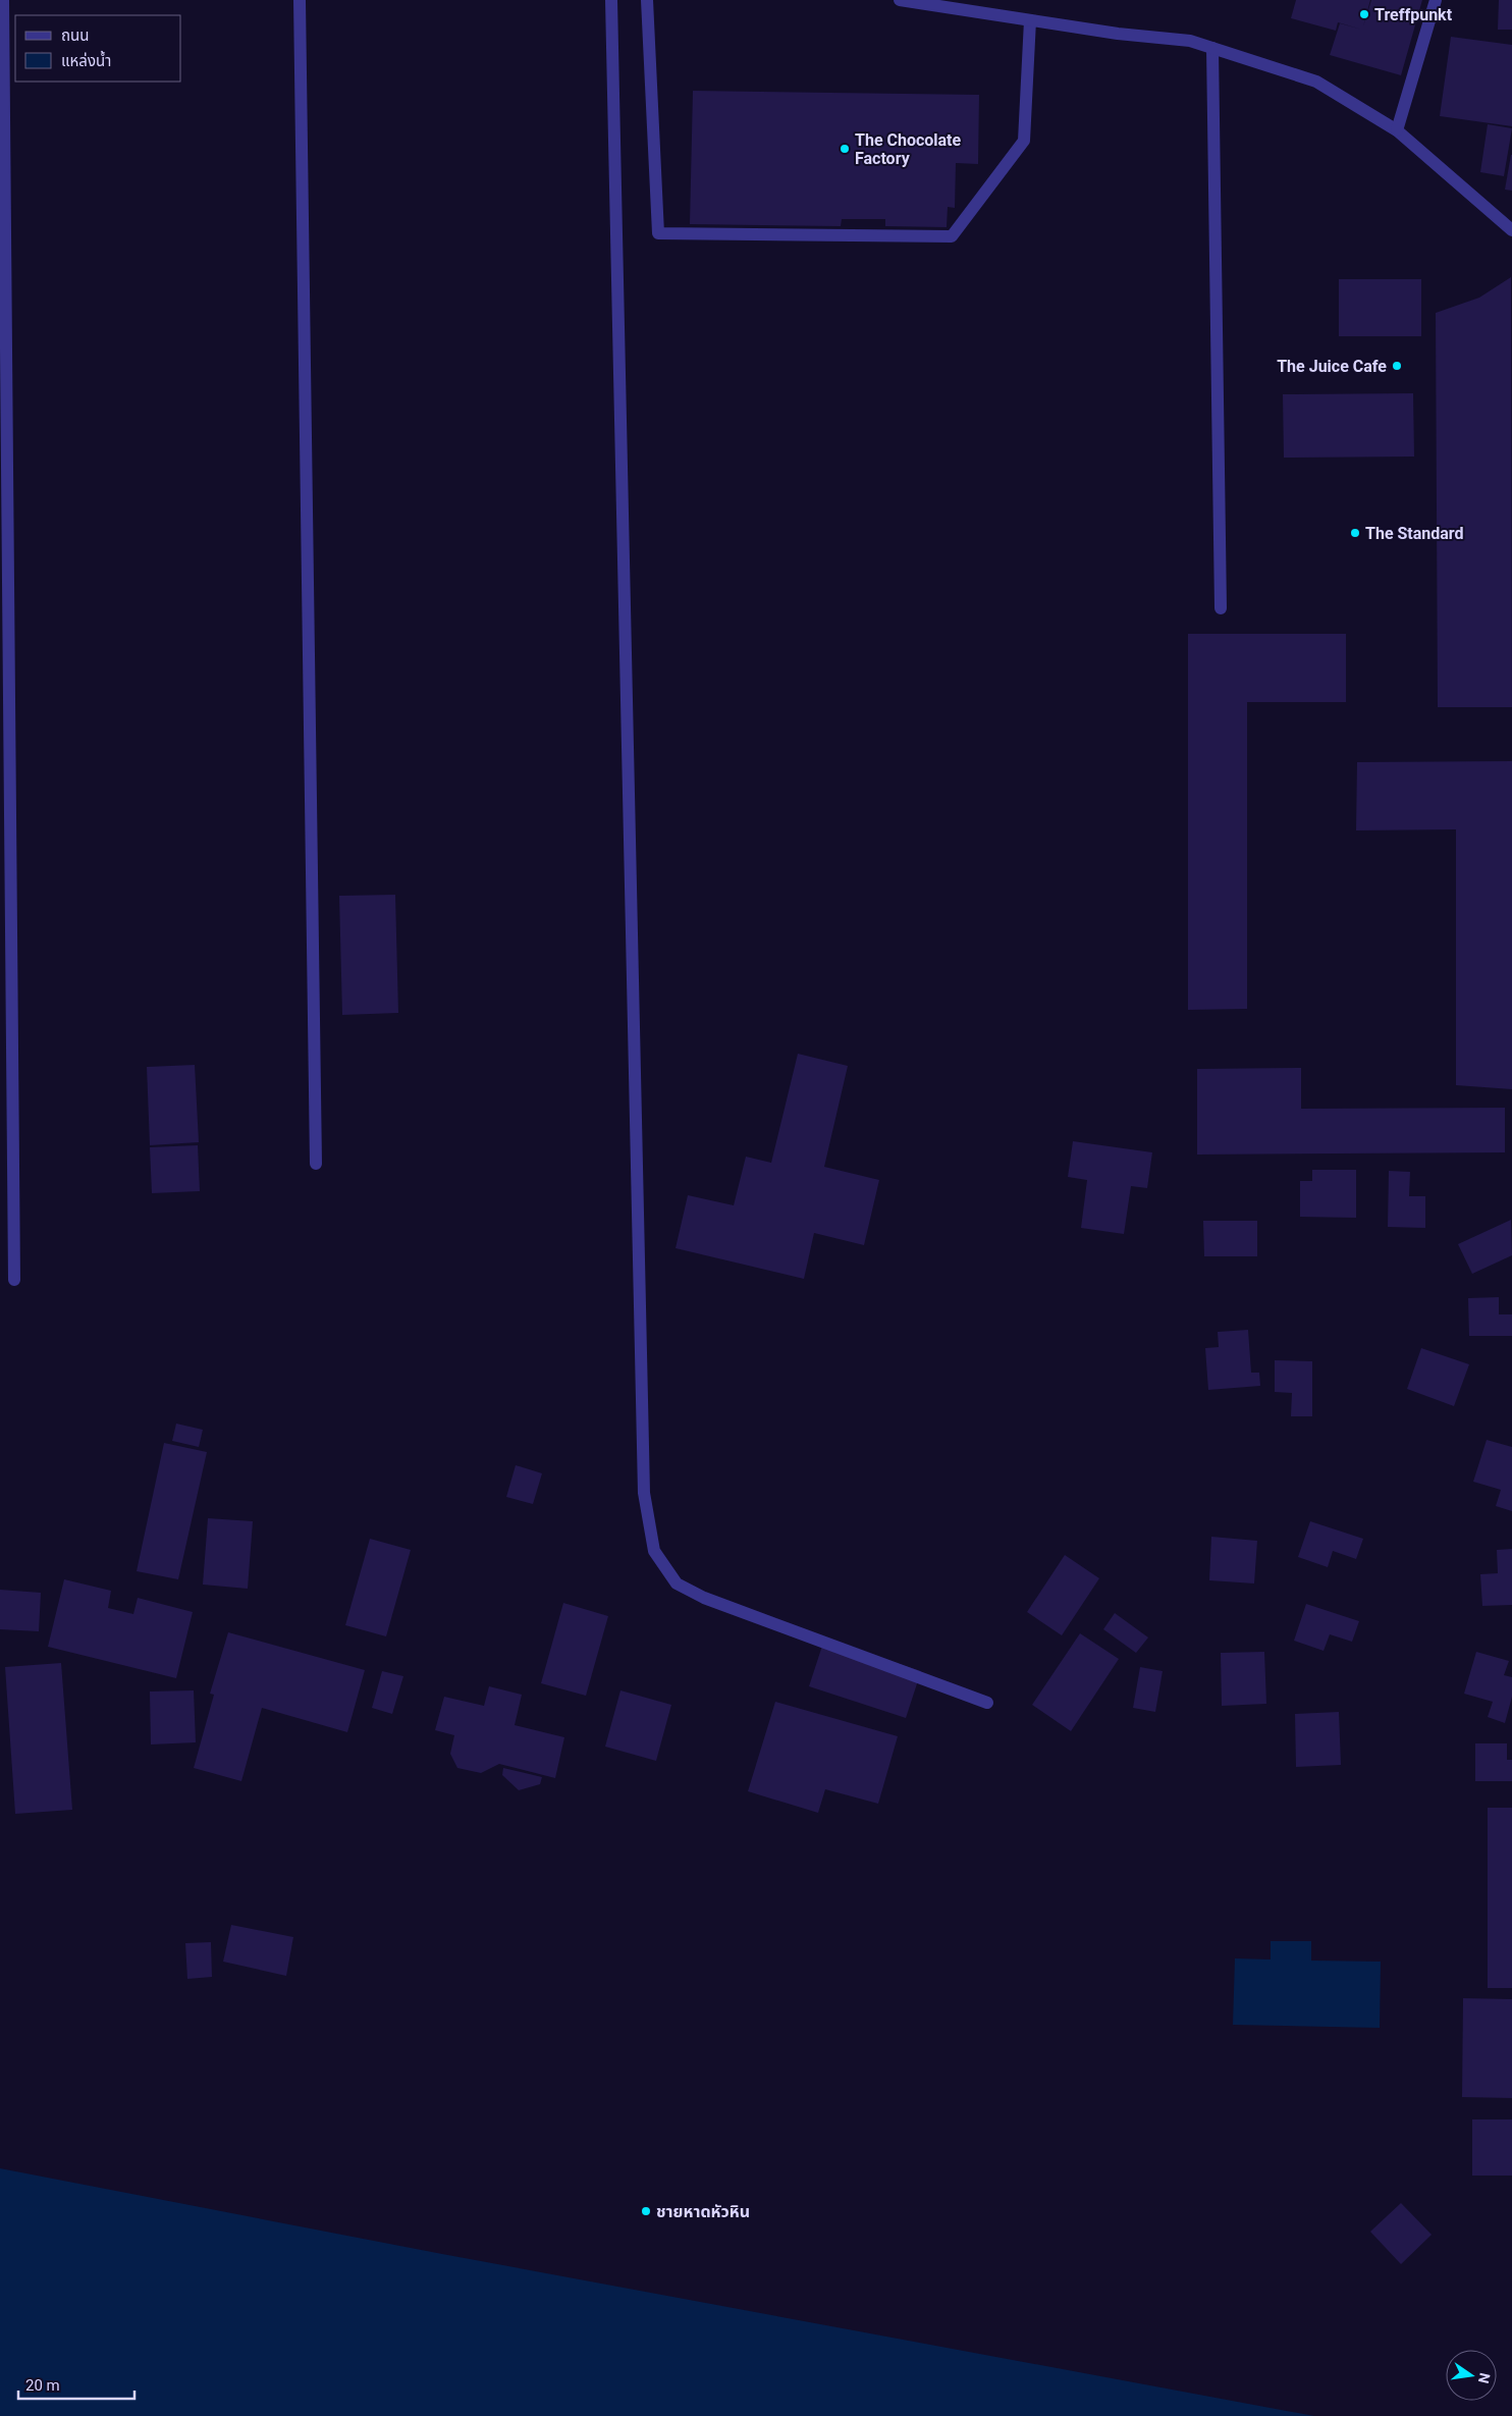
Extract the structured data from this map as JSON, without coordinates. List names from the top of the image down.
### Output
{
  "places": [
    "Treffpunkt",
    "The Chocolate Factory",
    "The Juice Cafe",
    "The Standard",
    "ชายหาดหัวหิน"
  ],
  "legend": ["ถนน", "แหล่งน้ำ"],
  "scale_bar": "20 m",
  "north": "right"
}
